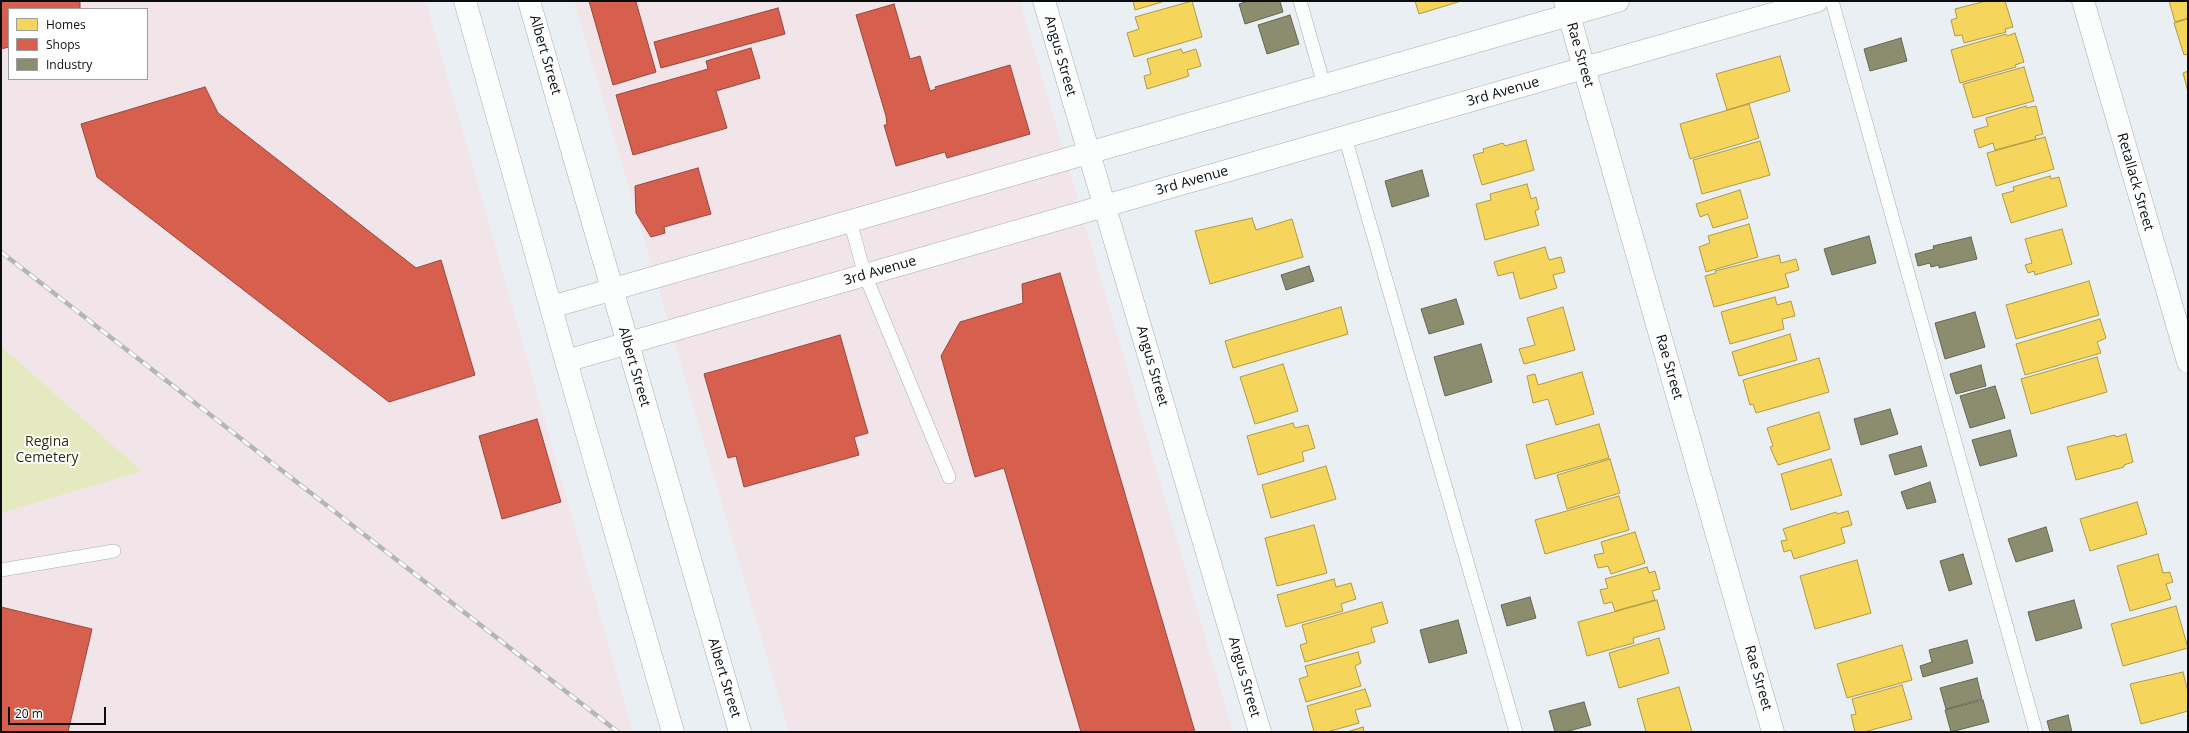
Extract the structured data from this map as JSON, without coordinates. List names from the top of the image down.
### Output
{
  "streets": {
    "street": [
      "Albert Street",
      "Rae Street",
      "Angus Street",
      "3rd Avenue",
      "Retallack Street"
    ]
  },
  "crossings": [
    ["Albert Street", "3rd Avenue"],
    ["Rae Street", "3rd Avenue"],
    ["Angus Street", "3rd Avenue"]
  ],
  "parks": ["Regina Cemetery"],
  "legend": ["Homes", "Shops", "Industry"],
  "scale_bar": "20 m"
}
